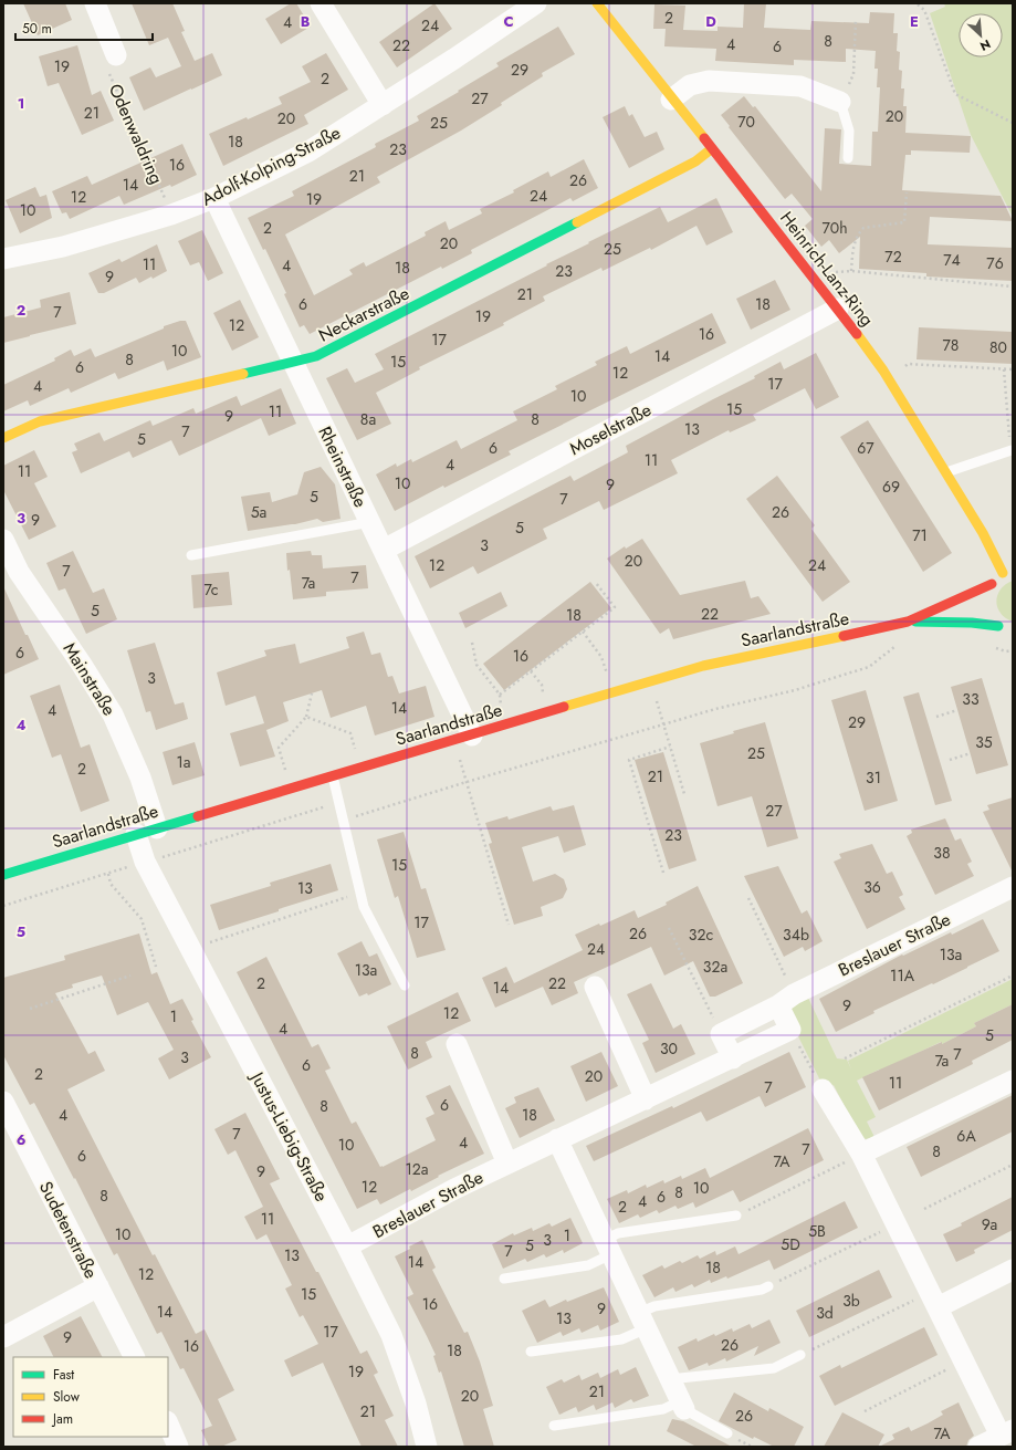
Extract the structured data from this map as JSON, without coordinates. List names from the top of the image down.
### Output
{
  "streets": {
    "street": [
      "Adolf-Kolping-Straße",
      "Heinrich-Lanz-Ring",
      "Neckarstraße",
      "Moselstraße",
      "Rheinstraße",
      "Saarlandstraße",
      "Mainstraße",
      "Breslauer Straße",
      "Justus-Liebig-Straße",
      "Sudetenstraße"
    ],
    "path": ["Odenwaldring"]
  },
  "crossings": [
    ["Odenwaldring", "Adolf-Kolping-Straße"],
    ["Adolf-Kolping-Straße", "Rheinstraße"],
    ["Heinrich-Lanz-Ring", "Neckarstraße"],
    ["Heinrich-Lanz-Ring", "Moselstraße"],
    ["Neckarstraße", "Rheinstraße"],
    ["Moselstraße", "Rheinstraße"],
    ["Rheinstraße", "Saarlandstraße"],
    ["Saarlandstraße", "Mainstraße"],
    ["Saarlandstraße", "Justus-Liebig-Straße"],
    ["Breslauer Straße", "Justus-Liebig-Straße"]
  ],
  "house_numbers": [
    "2",
    "4",
    "24",
    "8",
    "4",
    "22",
    "6",
    "19",
    "29",
    "2",
    "27",
    "21",
    "20",
    "20",
    "70",
    "25",
    "18",
    "23",
    "16",
    "21",
    "26",
    "14",
    "24",
    "12",
    "19",
    "10",
    "2",
    "70h",
    "20",
    "25",
    "72",
    "74",
    "76",
    "11",
    "4",
    "18",
    "23",
    "9",
    "21",
    "6",
    "18",
    "7",
    "19",
    "12",
    "16",
    "17",
    "78",
    "80",
    "10",
    "14",
    "8",
    "15",
    "6",
    "12",
    "17",
    "4",
    "10",
    "15",
    "11",
    "9",
    "8a",
    "8",
    "13",
    "7",
    "5",
    "6",
    "67",
    "11",
    "4",
    "11",
    "10",
    "9",
    "69",
    "5",
    "7",
    "5a",
    "26",
    "9",
    "5",
    "71",
    "3",
    "20",
    "12",
    "24",
    "7",
    "7",
    "7a",
    "7c",
    "5",
    "22",
    "18",
    "6",
    "16",
    "3",
    "33",
    "14",
    "4",
    "29",
    "35",
    "25",
    "1a",
    "2",
    "21",
    "31",
    "27",
    "23",
    "38",
    "15",
    "36",
    "13",
    "17",
    "26",
    "32c",
    "34b",
    "24",
    "13a",
    "32a",
    "13a",
    "11A",
    "2",
    "22",
    "14",
    "9",
    "12",
    "1",
    "4",
    "5",
    "30",
    "8",
    "7",
    "3",
    "7a",
    "6",
    "2",
    "20",
    "11",
    "7",
    "6",
    "8",
    "4",
    "18",
    "7",
    "6A",
    "4",
    "10",
    "7",
    "8",
    "6",
    "7A",
    "12a",
    "9",
    "12",
    "10",
    "8",
    "8",
    "6",
    "4",
    "2",
    "11",
    "9a",
    "5B",
    "10",
    "1",
    "3",
    "5D",
    "5",
    "7",
    "13",
    "14",
    "18",
    "12",
    "15",
    "3b",
    "16",
    "9",
    "14",
    "3d",
    "13",
    "17",
    "9",
    "26",
    "16",
    "18",
    "19",
    "21",
    "20",
    "21",
    "26",
    "7A"
  ],
  "legend": ["Fast", "Slow", "Jam"],
  "scale_bar": "50 m",
  "north": "bottom right",
  "grid": {
    "columns": [
      "B",
      "C",
      "D",
      "E"
    ],
    "rows": [
      "1",
      "2",
      "3",
      "4",
      "5",
      "6"
    ]
  }
}
